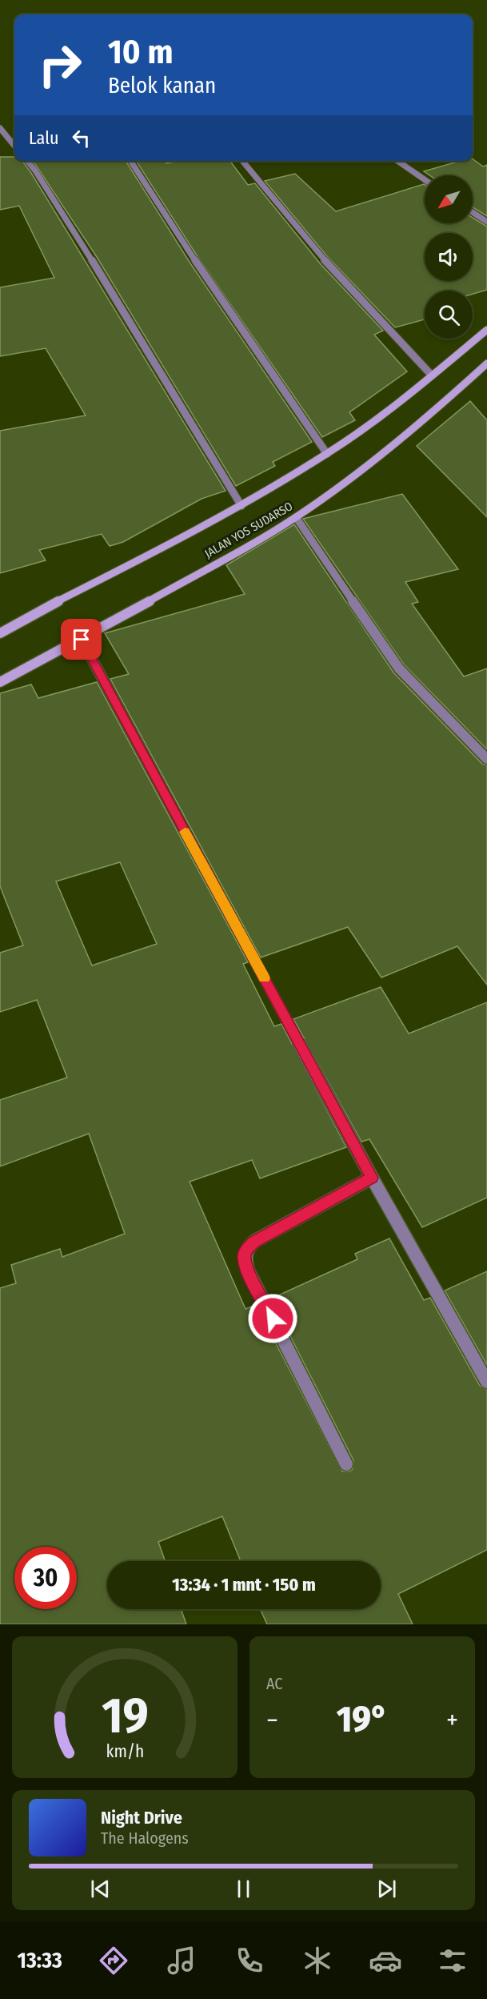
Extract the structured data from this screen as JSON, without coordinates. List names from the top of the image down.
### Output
{
  "streets": {
    "main road": ["JALAN YOS SUDARSO"]
  },
  "north": "bottom left",
  "page": {
    "turn": ["10 m", "Belok kanan"],
    "then": "Lalu",
    "limit": "30",
    "trip": "13:34 · 1 mnt · 150 m",
    "tile": "AC",
    "heat": ["−", "19°", "+"],
    "song": ["Night Drive", "The Halogens"],
    "tabs": "13:33",
    "gauge": ["19", "km/h"]
  }
}
